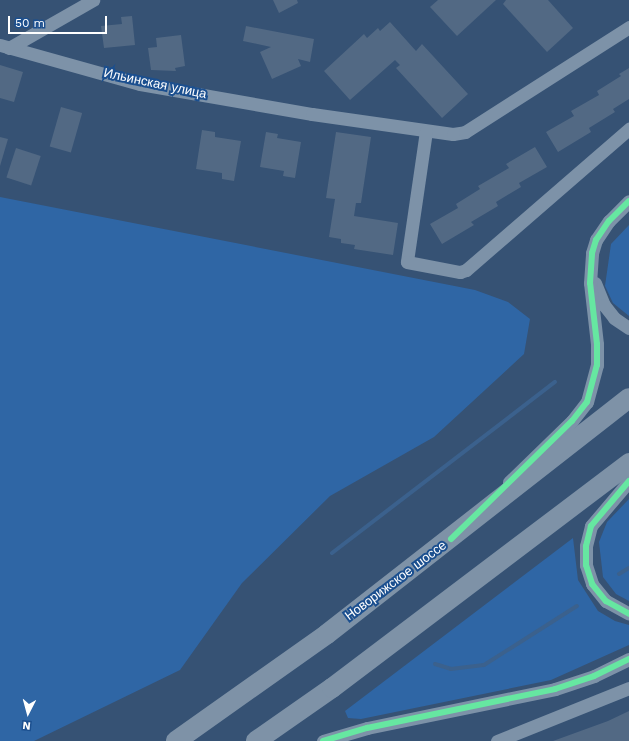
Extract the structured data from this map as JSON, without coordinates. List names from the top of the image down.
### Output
{
  "streets": {
    "highway": ["Новорижское шоссе"],
    "street": ["Ильинская улица"]
  },
  "scale_bar": "50 m",
  "north": "bottom"
}
